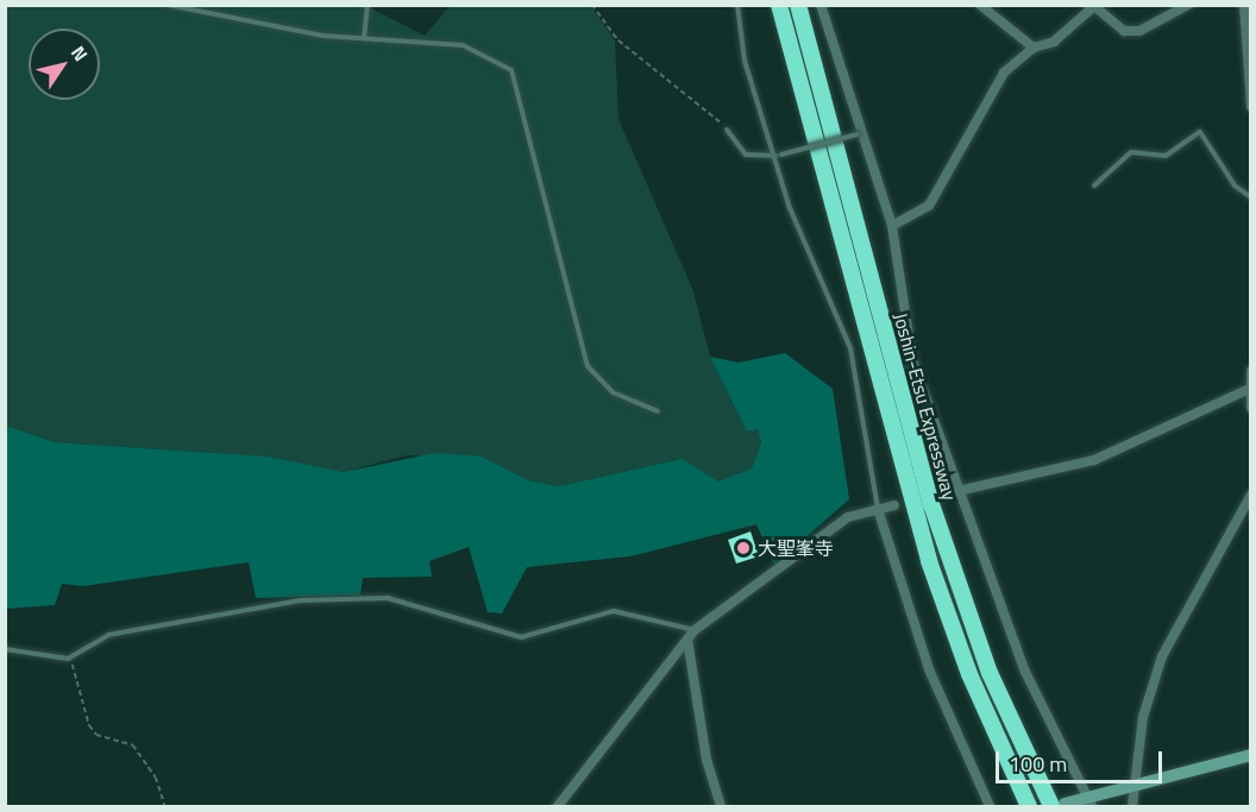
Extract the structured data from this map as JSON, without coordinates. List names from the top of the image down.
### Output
{
  "streets": {
    "highway": ["Joshin-Etsu Expressway"]
  },
  "places": ["大聖峯寺"],
  "scale_bar": "100 m",
  "north": "top right"
}
